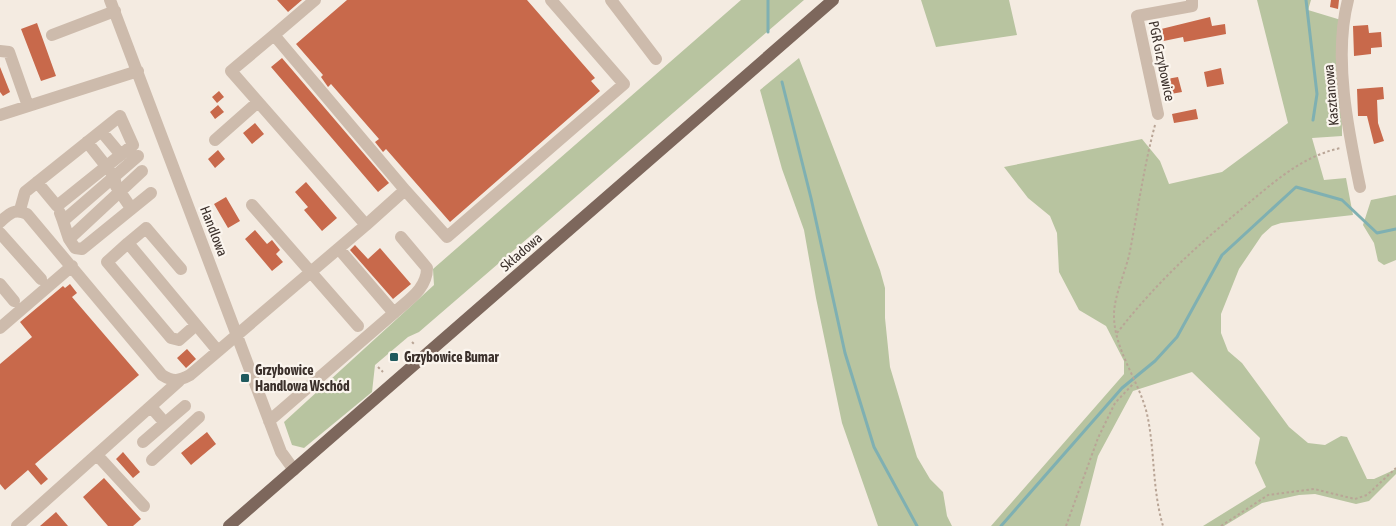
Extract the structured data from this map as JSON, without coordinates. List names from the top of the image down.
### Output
{
  "streets": {
    "main road": ["Składowa"],
    "street": ["PGR Grzybowice", "Kasztanowa", "Handlowa"]
  },
  "crossings": [
    ["Handlowa", "Składowa"]
  ],
  "places": {
    "transit": ["Grzybowice Bumar", "Grzybowice Handlowa Wschód"]
  }
}
